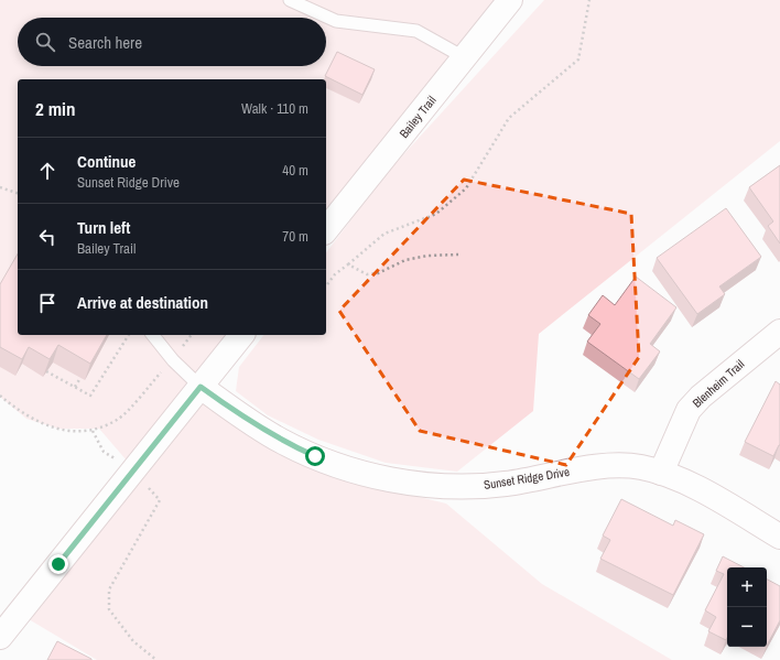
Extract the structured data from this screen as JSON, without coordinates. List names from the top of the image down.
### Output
{
  "streets": {
    "street": ["Bailey Trail", "Blenheim Trail", "Sunset Ridge Drive"]
  },
  "crossings": [
    ["Blenheim Trail", "Sunset Ridge Drive"]
  ],
  "page": {
    "search": "Search here",
    "heading": ["2 min", "Walk · 110 m"],
    "list": [
      ["Continue", "Sunset Ridge Drive", "40 m"],
      ["Turn left", "Bailey Trail", "70 m"],
      "Arrive at destination"
    ],
    "map_buttons": ["+", "−"]
  }
}
